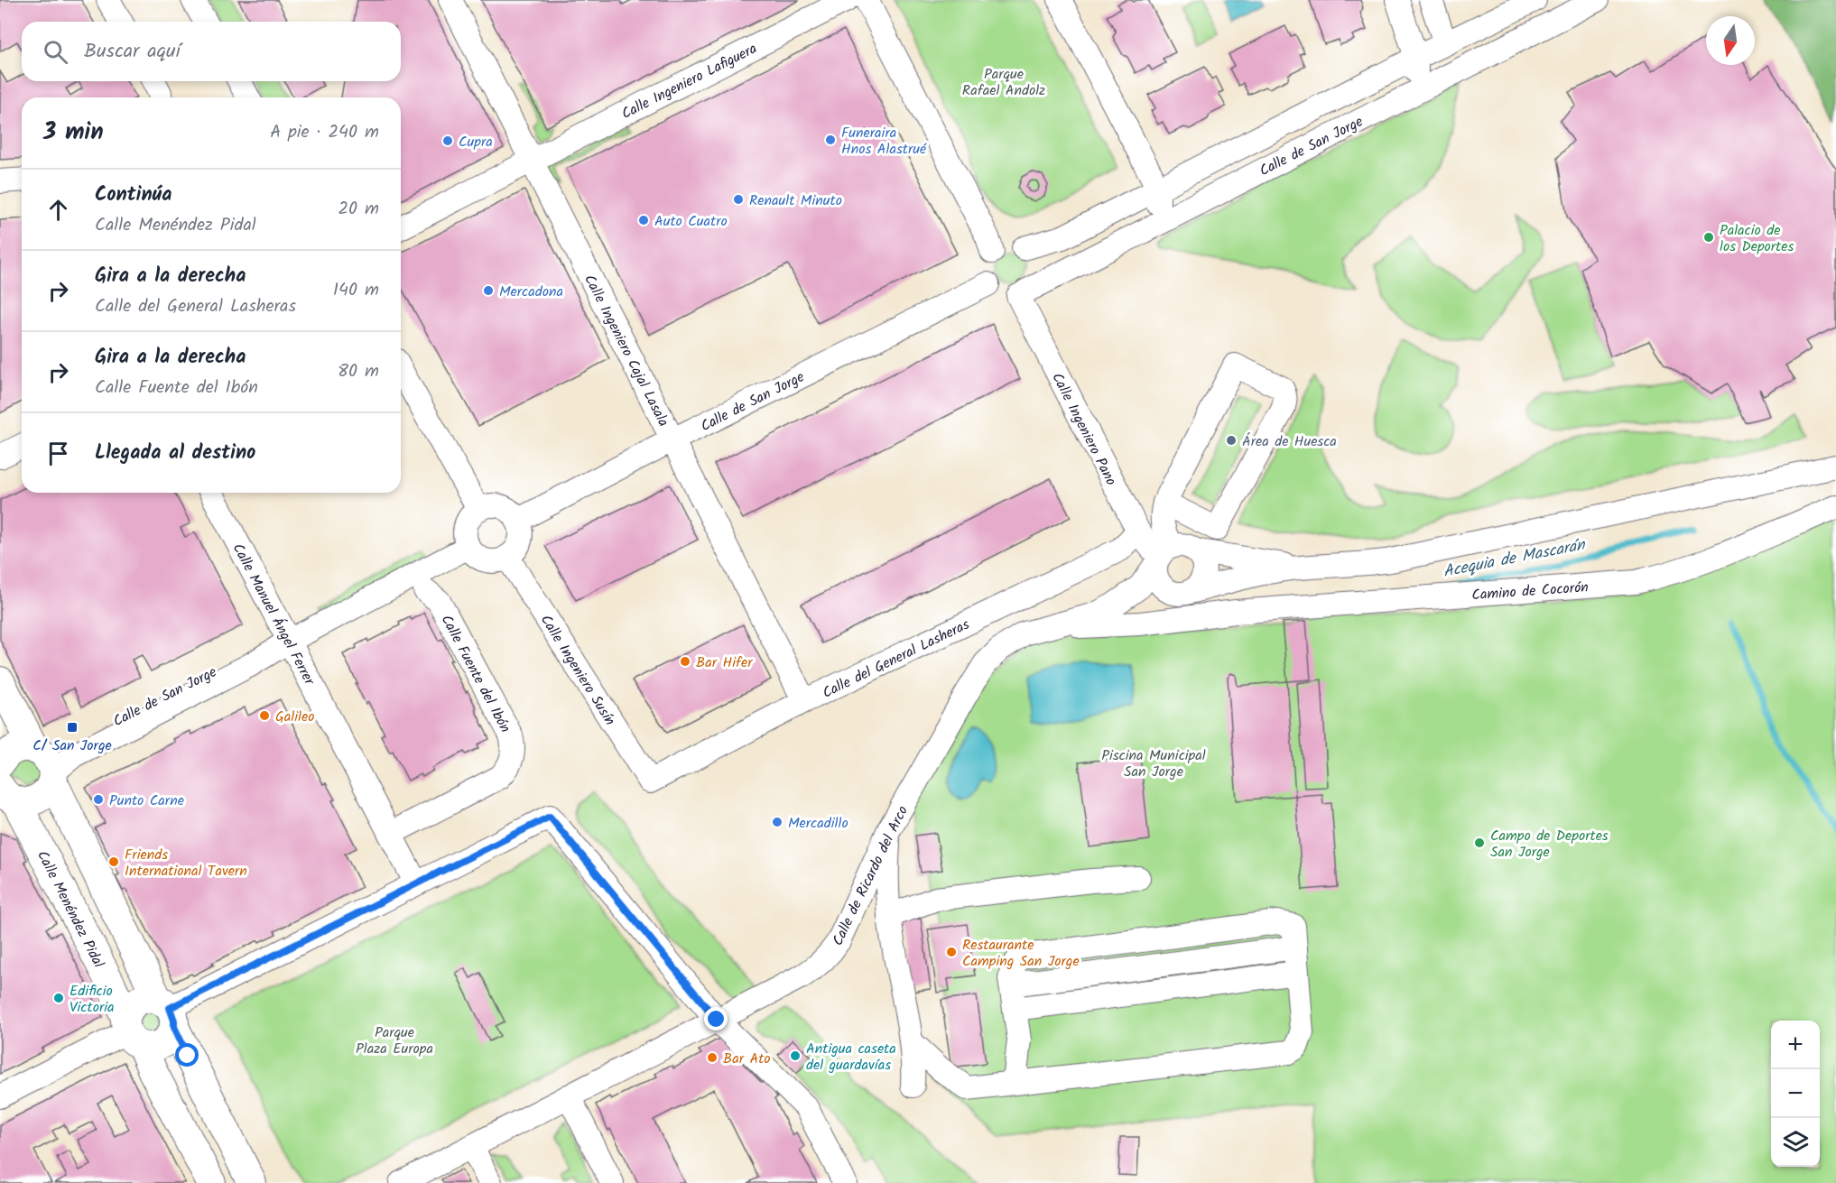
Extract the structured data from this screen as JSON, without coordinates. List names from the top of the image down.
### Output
{
  "streets": {
    "main road": ["Calle Menéndez Pidal"],
    "street": [
      "Calle Ingeniero Lafiguera",
      "Calle de San Jorge",
      "Calle Ingeniero Cajal Lasala",
      "Calle Ingeniero Pano",
      "Camino de Cocorón",
      "Calle Manuel Ángel Ferrer",
      "Calle del General Lasheras",
      "Calle Ingeniero Susín",
      "Calle Fuente del Ibón",
      "Calle de Ricardo del Arco"
    ]
  },
  "crossings": [
    ["Calle Ingeniero Lafiguera", "Calle Ingeniero Cajal Lasala"],
    ["Calle de San Jorge", "Calle Ingeniero Cajal Lasala"],
    ["Calle de San Jorge", "Calle Ingeniero Pano"],
    ["Calle de San Jorge", "Calle Manuel Ángel Ferrer"],
    ["Calle de San Jorge", "Calle Ingeniero Susín"],
    ["Calle Ingeniero Cajal Lasala", "Calle del General Lasheras"],
    ["Calle Ingeniero Pano", "Camino de Cocorón"],
    ["Calle Ingeniero Pano", "Calle del General Lasheras"],
    ["Calle Ingeniero Pano", "Calle de Ricardo del Arco"],
    ["Camino de Cocorón", "Calle de Ricardo del Arco"],
    ["Calle Manuel Ángel Ferrer", "Calle Fuente del Ibón"],
    ["Calle del General Lasheras", "Calle Ingeniero Susín"]
  ],
  "water": ["Acequia de Mascarán"],
  "parks": ["Parque Rafael Andolz", "Piscina Municipal San Jorge", "Parque Plaza Europa"],
  "places": {
    "other": [
      "Funeraira Hnos Alastrué",
      "Cupra",
      "Renault Minuto",
      "Auto Cuatro",
      "Palacio de los Deportes",
      "Mercadona",
      "Área de Huesca",
      "Bar Hifer",
      "Galileo",
      "Punto Carne",
      "Mercadillo",
      "Campo de Deportes San Jorge",
      "Friends International Tavern",
      "Restaurante Camping San Jorge",
      "Edificio Victoria",
      "Antigua caseta del guardavías",
      "Bar Ato"
    ],
    "transit": ["C/ San Jorge"]
  },
  "north": "bottom",
  "page": {
    "search": "Buscar aquí",
    "heading": ["3 min", "A pie · 240 m"],
    "list": [
      ["Continúa", "Calle Menéndez Pidal", "20 m"],
      ["Gira a la derecha", "Calle del General Lasheras", "140 m"],
      ["Gira a la derecha", "Calle Fuente del Ibón", "80 m"],
      "Llegada al destino"
    ],
    "map_buttons": ["+", "−"]
  }
}
